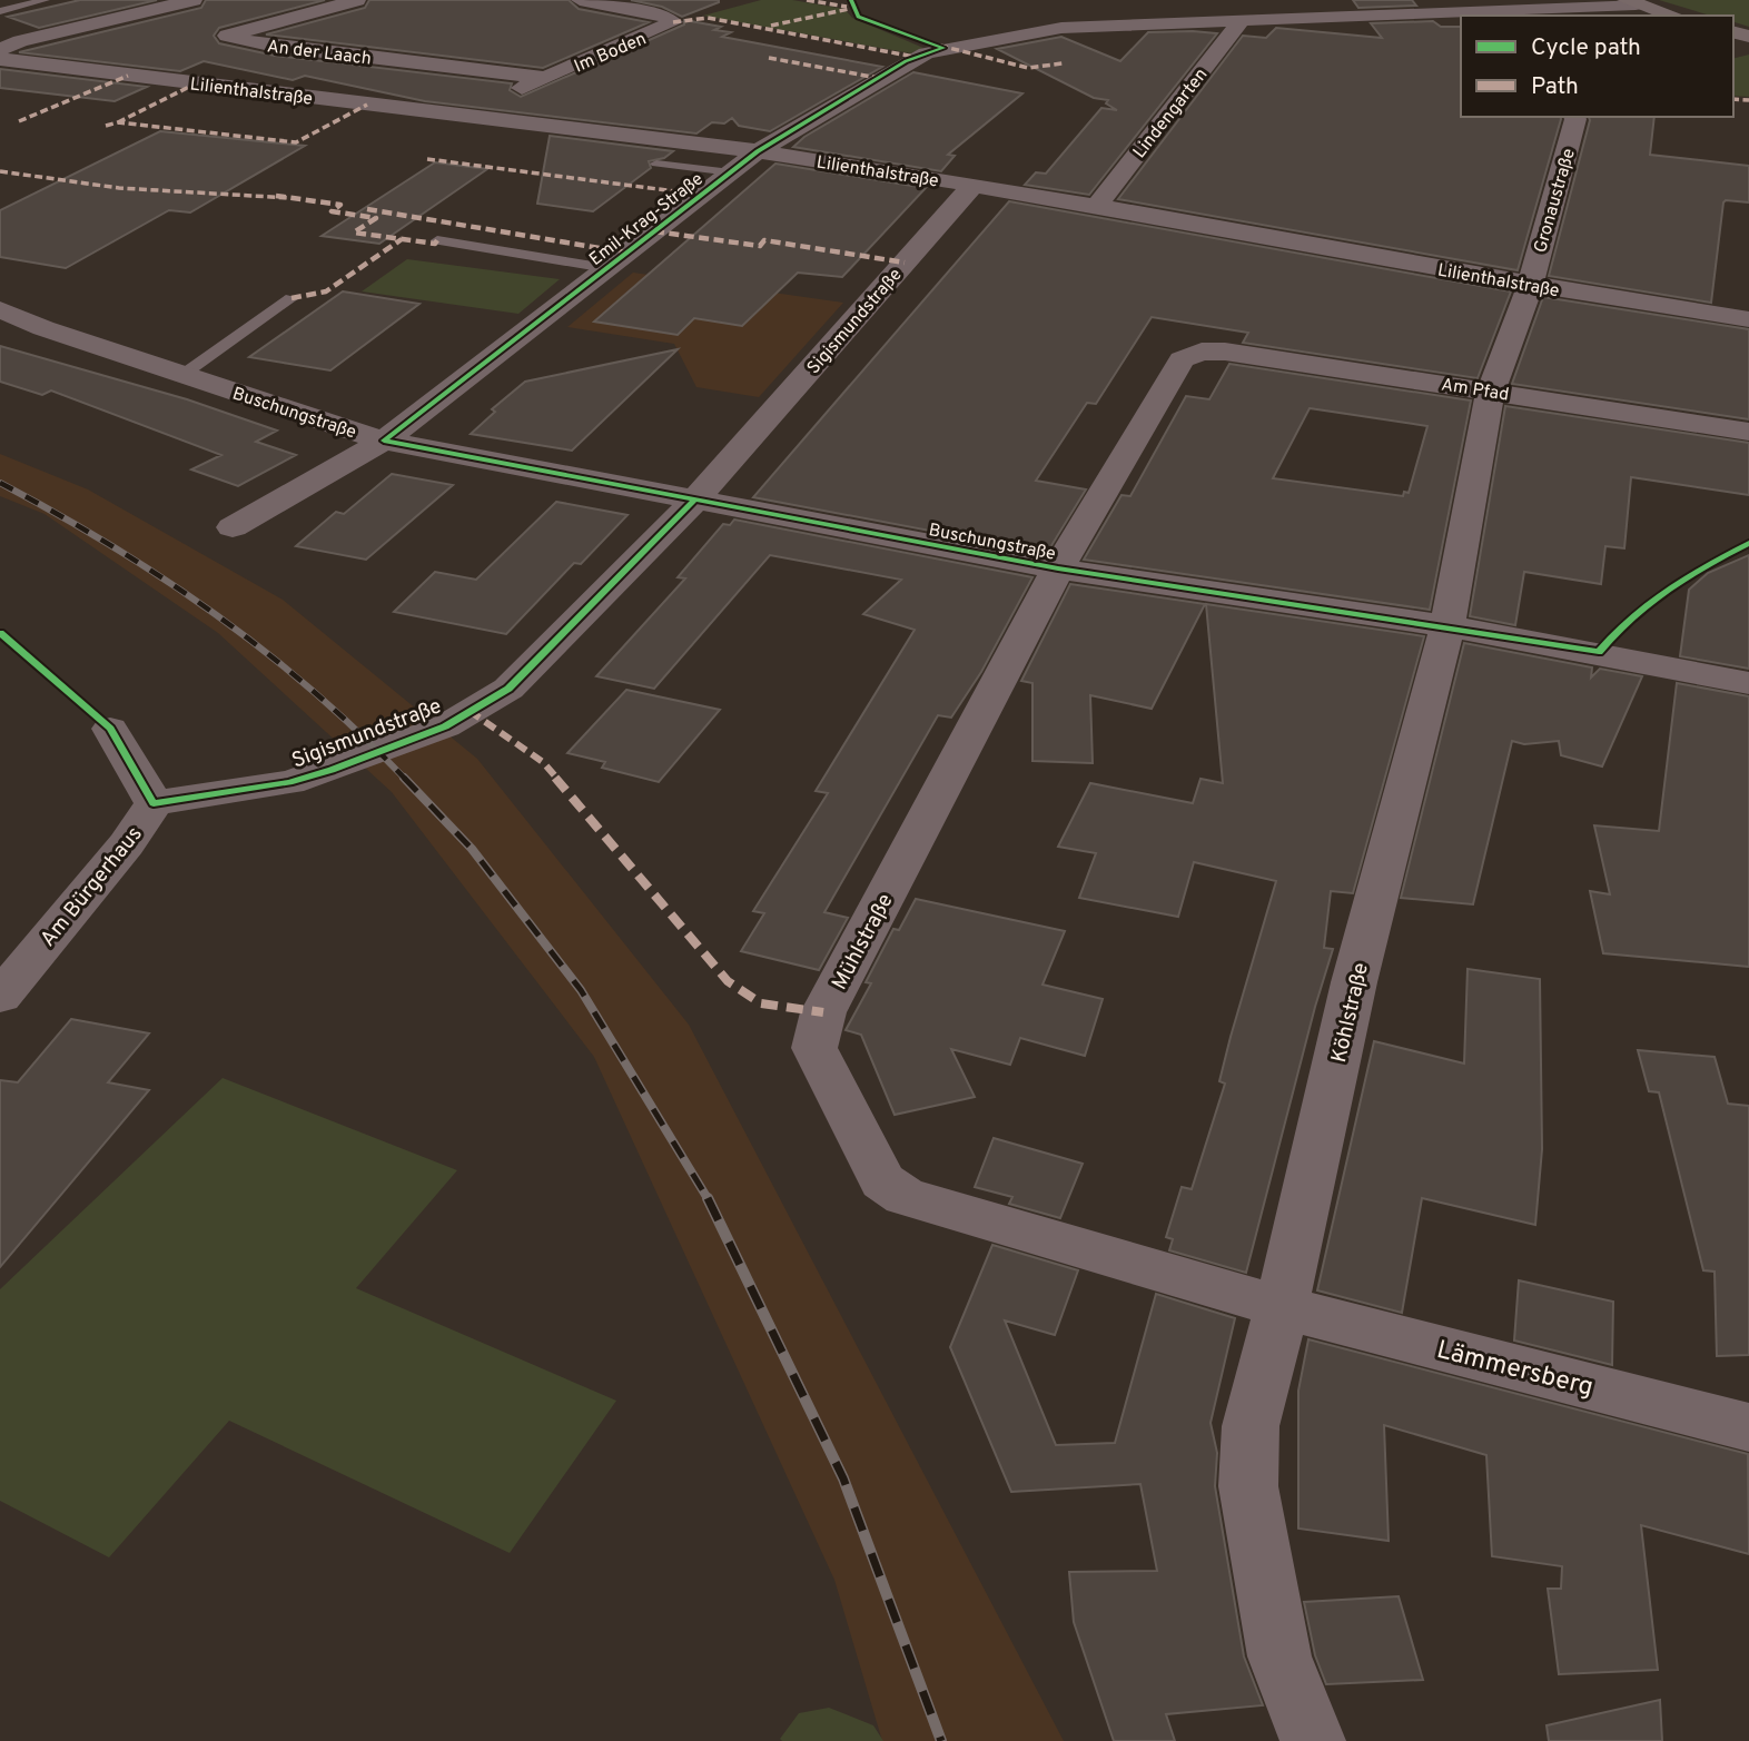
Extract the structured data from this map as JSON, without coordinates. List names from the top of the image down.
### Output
{
  "streets": {
    "street": [
      "An der Laach",
      "Im Boden",
      "Lilienthalstraße",
      "Lindengarten",
      "Gronaustraße",
      "Emil-Krag-Straße",
      "Sigismundstraße",
      "Am Pfad",
      "Buschungstraße",
      "Am Bürgerhaus",
      "Mühlstraße",
      "Köhlstraße",
      "Lämmersberg"
    ]
  },
  "crossings": [
    ["An der Laach", "Im Boden"],
    ["Im Boden", "Lilienthalstraße"],
    ["Lilienthalstraße", "Lindengarten"],
    ["Lilienthalstraße", "Gronaustraße"],
    ["Lilienthalstraße", "Emil-Krag-Straße"],
    ["Lilienthalstraße", "Sigismundstraße"],
    ["Lilienthalstraße", "Köhlstraße"],
    ["Lindengarten", "Emil-Krag-Straße"],
    ["Gronaustraße", "Köhlstraße"],
    ["Emil-Krag-Straße", "Buschungstraße"],
    ["Sigismundstraße", "Buschungstraße"],
    ["Sigismundstraße", "Am Bürgerhaus"],
    ["Am Pfad", "Mühlstraße"],
    ["Am Pfad", "Köhlstraße"],
    ["Buschungstraße", "Mühlstraße"],
    ["Buschungstraße", "Köhlstraße"],
    ["Mühlstraße", "Köhlstraße"],
    ["Mühlstraße", "Lämmersberg"],
    ["Köhlstraße", "Lämmersberg"]
  ],
  "legend": ["Cycle path", "Path"]
}
